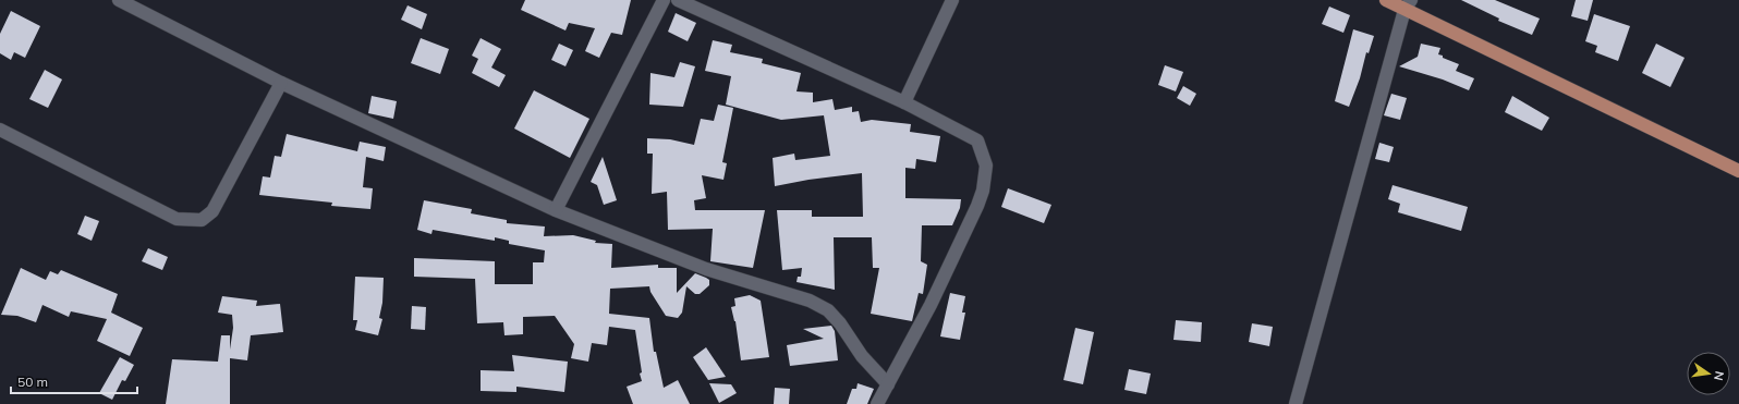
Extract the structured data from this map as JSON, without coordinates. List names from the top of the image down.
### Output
{
  "scale_bar": "50 m",
  "north": "right"
}
